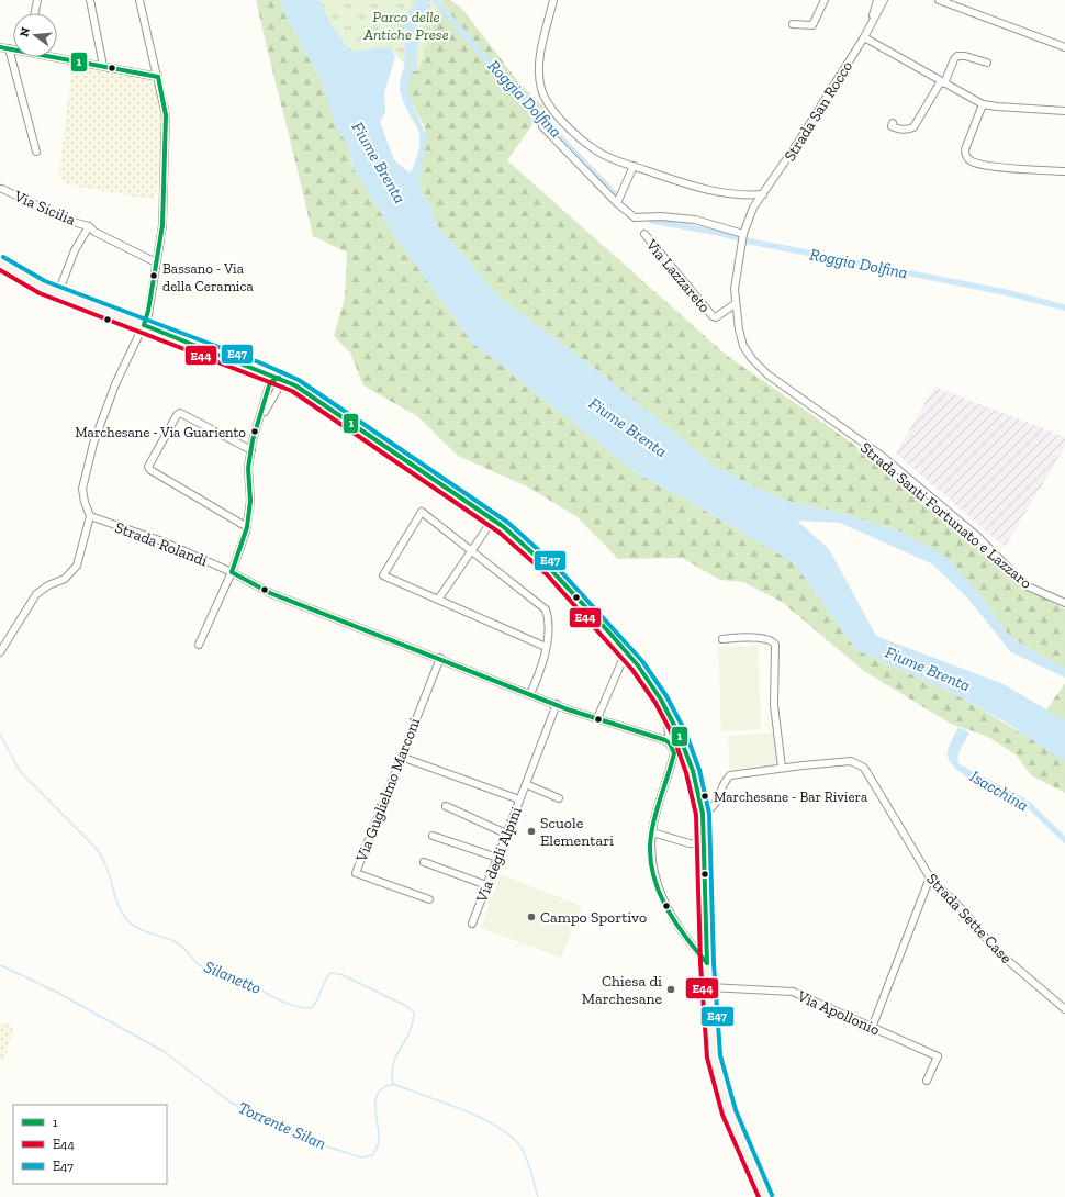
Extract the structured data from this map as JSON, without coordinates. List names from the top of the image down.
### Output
{
  "streets": {
    "street": [
      "Strada San Rocco",
      "Via Sicilia",
      "Via Lazzareto",
      "Strada Santi Fortunato e Lazzaro",
      "Strada Rolandi",
      "Via Guglielmo Marconi",
      "Via degli Alpini",
      "Strada Sette Case",
      "Via Apollonio"
    ]
  },
  "crossings": [
    ["Strada San Rocco", "Strada Santi Fortunato e Lazzaro"],
    ["Via Lazzareto", "Strada Santi Fortunato e Lazzaro"],
    ["Strada Rolandi", "Via Guglielmo Marconi"],
    ["Strada Rolandi", "Via degli Alpini"]
  ],
  "water": [
    "Roggia Dolfina",
    "Fiume Brenta",
    "Isacchina",
    "Silanetto",
    "Torrente Silan"
  ],
  "parks": ["Parco delle Antiche Prese"],
  "places": [
    "Bassano - Via della Ceramica",
    "Marchesane - Via Guariento",
    "Marchesane - Bar Riviera",
    "Scuole Elementari",
    "Campo Sportivo",
    "Chiesa di Marchesane"
  ],
  "lines": ["transit line 1", "transit line E47", "transit line E44"],
  "legend": ["1", "E44", "E47"],
  "north": "left"
}
